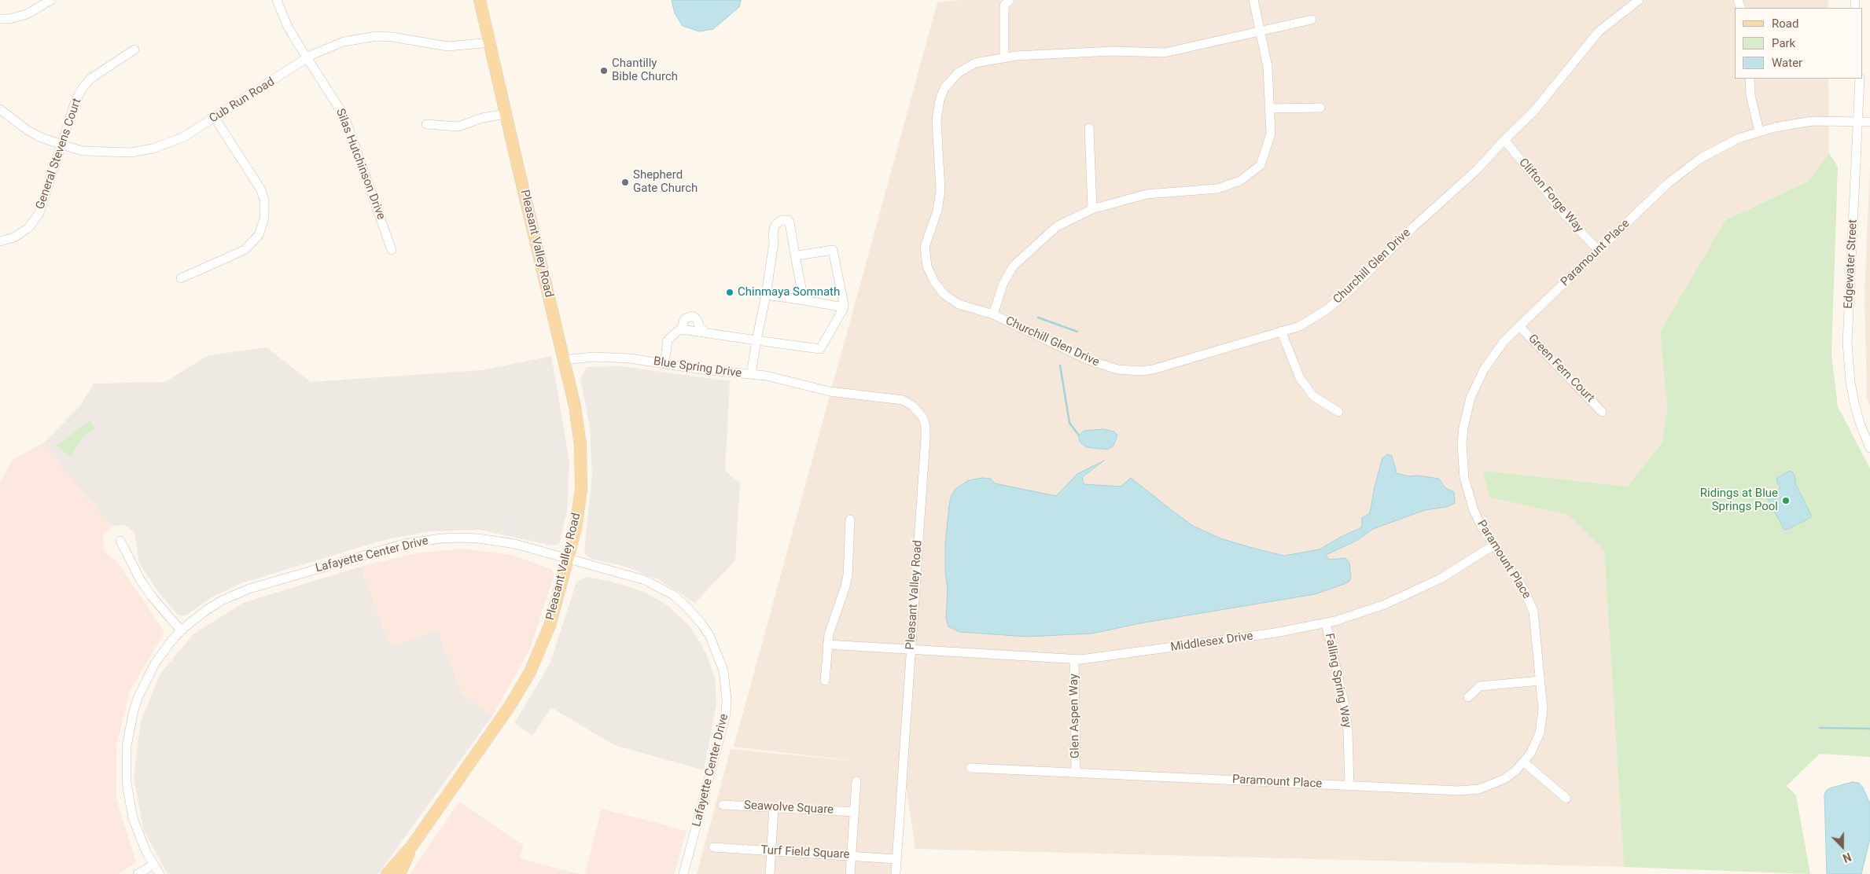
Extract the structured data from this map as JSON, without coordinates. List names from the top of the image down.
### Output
{
  "streets": {
    "main road": ["Pleasant Valley Road"],
    "street": [
      "Cub Run Road",
      "General Stevens Court",
      "Silas Hutchinson Drive",
      "Clifton Forge Way",
      "Paramount Place",
      "Edgewater Street",
      "Churchill Glen Drive",
      "Blue Spring Drive",
      "Green Fern Court",
      "Lafayette Center Drive",
      "Middlesex Drive",
      "Falling Spring Way",
      "Glen Aspen Way",
      "Seawolve Square",
      "Turf Field Square"
    ]
  },
  "crossings": [
    ["Cub Run Road", "General Stevens Court"],
    ["Cub Run Road", "Silas Hutchinson Drive"],
    ["Cub Run Road", "Pleasant Valley Road"],
    ["Clifton Forge Way", "Paramount Place"],
    ["Clifton Forge Way", "Churchill Glen Drive"],
    ["Pleasant Valley Road", "Blue Spring Drive"],
    ["Pleasant Valley Road", "Lafayette Center Drive"],
    ["Pleasant Valley Road", "Middlesex Drive"],
    ["Pleasant Valley Road", "Turf Field Square"],
    ["Paramount Place", "Edgewater Street"],
    ["Paramount Place", "Green Fern Court"],
    ["Paramount Place", "Middlesex Drive"],
    ["Paramount Place", "Falling Spring Way"],
    ["Paramount Place", "Glen Aspen Way"],
    ["Middlesex Drive", "Falling Spring Way"],
    ["Middlesex Drive", "Glen Aspen Way"]
  ],
  "places": [
    "Chantilly Bible Church",
    "Shepherd Gate Church",
    "Chinmaya Somnath",
    "Ridings at Blue Springs Pool"
  ],
  "legend": ["Road", "Park", "Water"],
  "north": "bottom"
}
